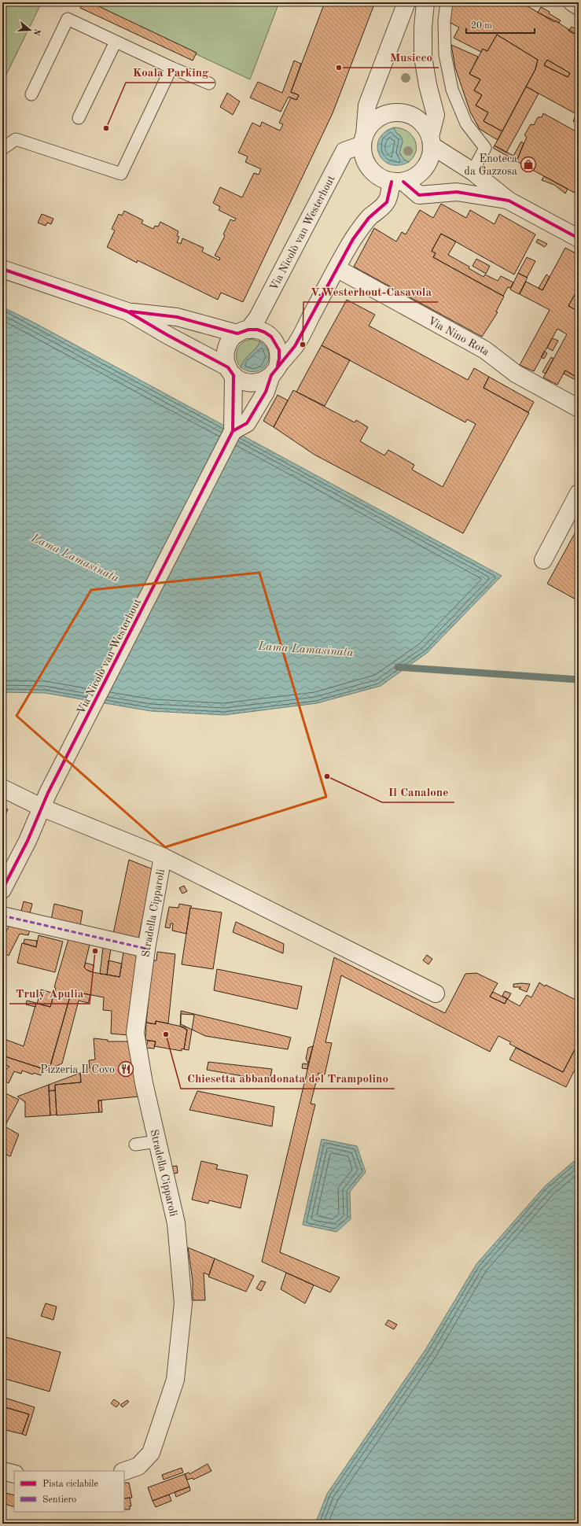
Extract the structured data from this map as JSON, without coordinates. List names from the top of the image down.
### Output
{
  "streets": {
    "street": ["Via Nicolò van Westerhout", "Via Nino Rota", "Stradella Cipparoli"]
  },
  "crossings": [
    ["Via Nicolò van Westerhout", "Stradella Cipparoli"]
  ],
  "water": ["Lama Lamasinata"],
  "places": {
    "other": [
      "Musicco",
      "Koala Parking",
      "V.Westerhout-Casavola",
      "Il Canalone",
      "Truly Apulia",
      "Chiesetta abbandonata del Trampolino"
    ],
    "shop": ["Enoteca da Gazzosa"],
    "restaurant": ["Pizzeria Il Covo"]
  },
  "legend": ["Pista ciclabile", "Sentiero"],
  "scale_bar": "20 m",
  "north": "right"
}
